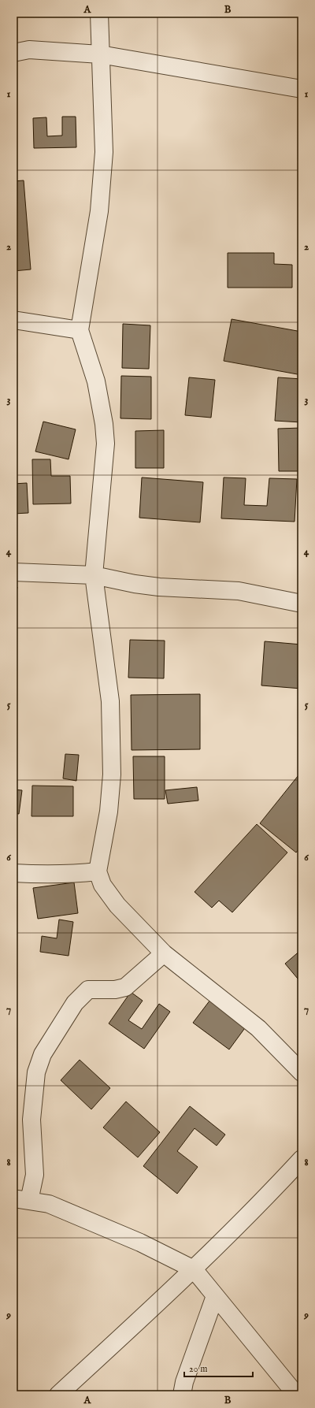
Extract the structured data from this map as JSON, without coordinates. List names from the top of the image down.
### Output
{
  "scale_bar": "20 m",
  "grid": {
    "columns": ["A", "B"],
    "rows": [
      "1",
      "2",
      "3",
      "4",
      "5",
      "6",
      "7",
      "8",
      "9"
    ]
  }
}
